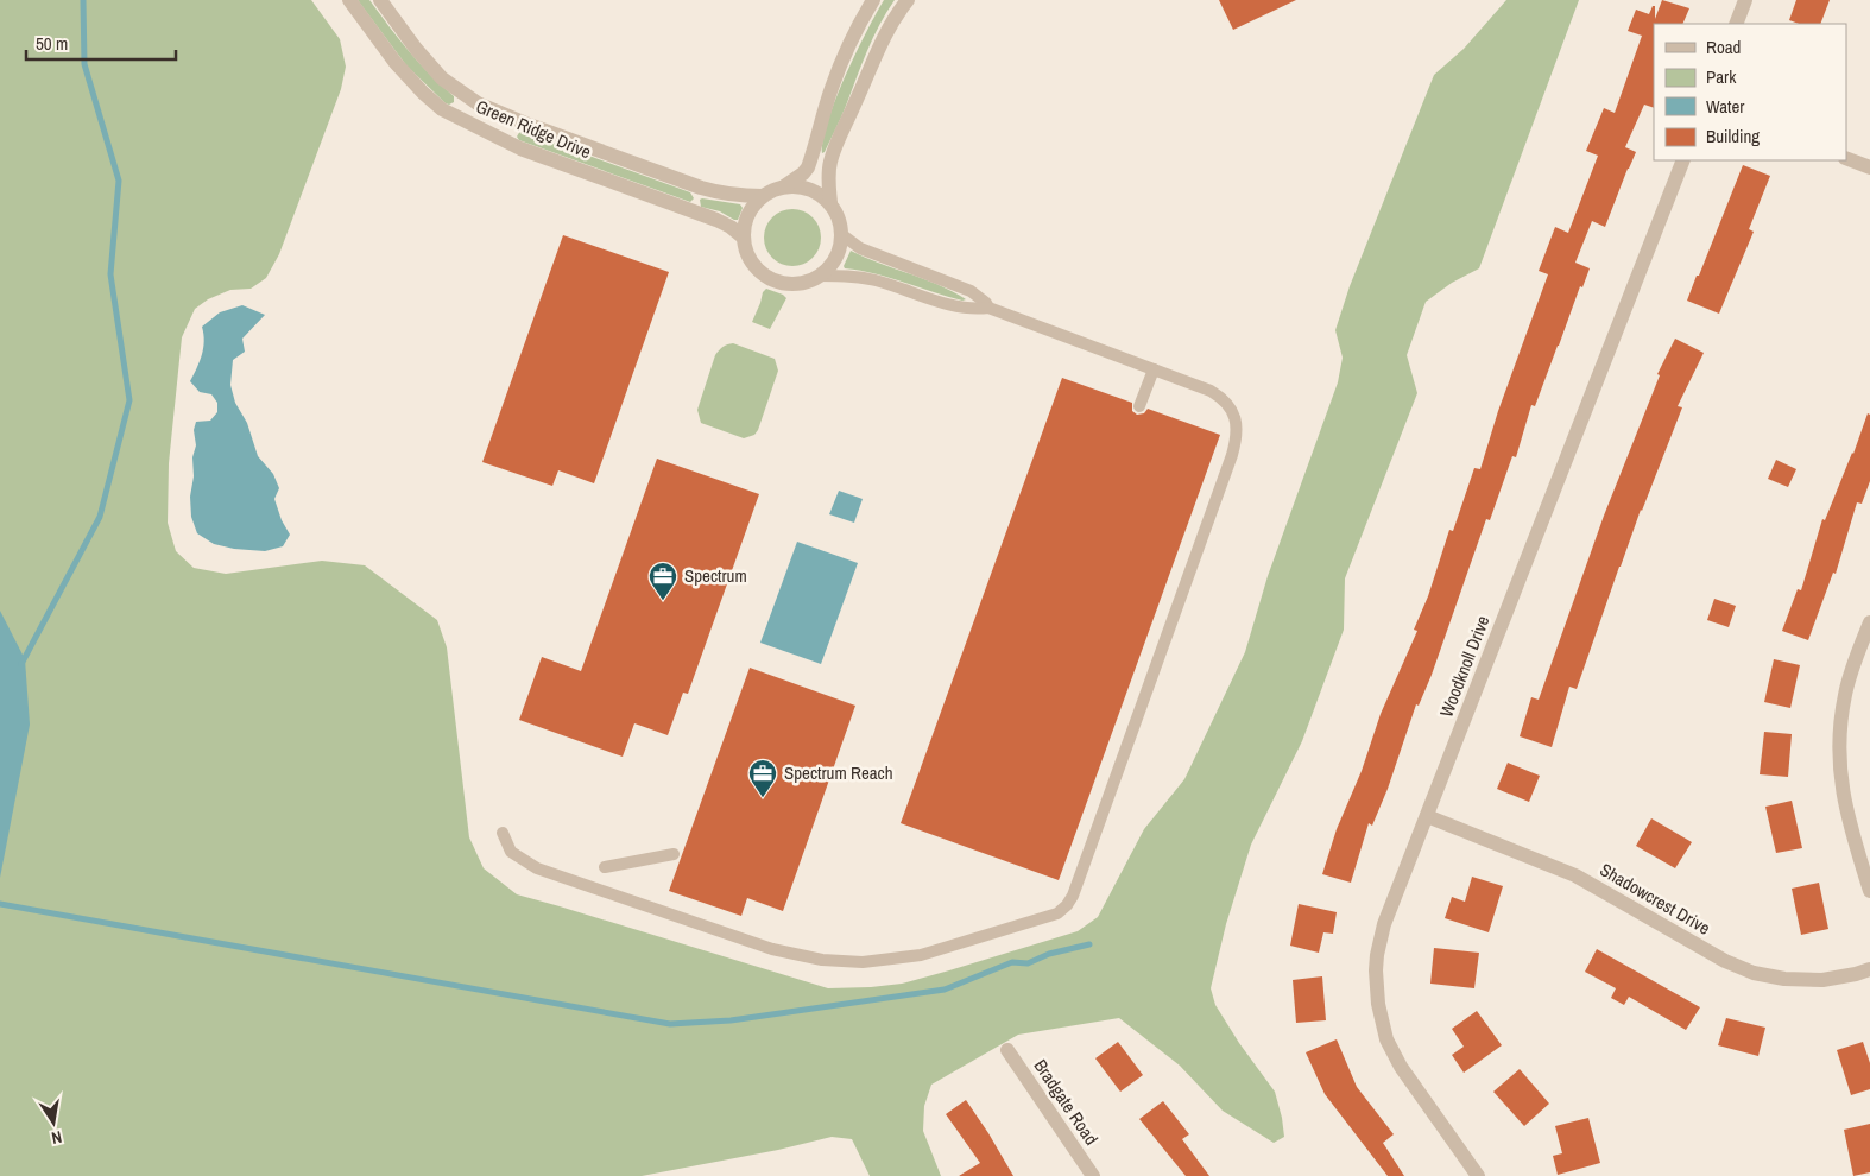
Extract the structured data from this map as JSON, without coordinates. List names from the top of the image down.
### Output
{
  "streets": {
    "street": [
      "Green Ridge Drive",
      "Woodknoll Drive",
      "Shadowcrest Drive",
      "Bradgate Road"
    ]
  },
  "crossings": [
    ["Woodknoll Drive", "Shadowcrest Drive"]
  ],
  "places": {
    "office": ["Spectrum", "Spectrum Reach"]
  },
  "legend": [
    "Road",
    "Park",
    "Water",
    "Building"
  ],
  "scale_bar": "50 m",
  "north": "bottom"
}
